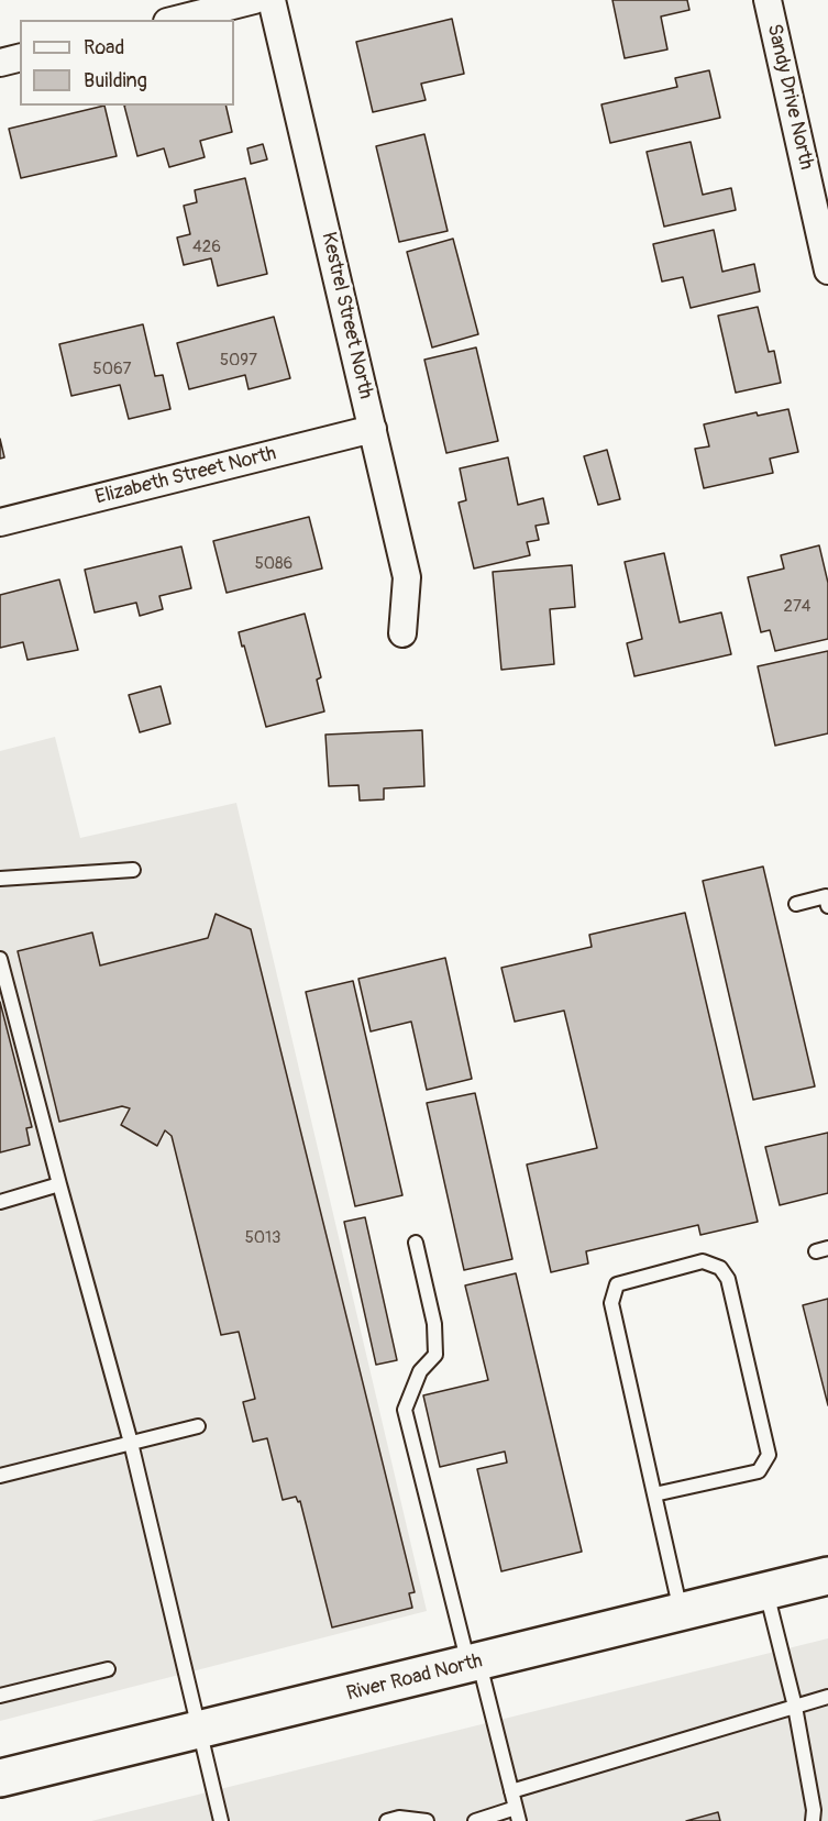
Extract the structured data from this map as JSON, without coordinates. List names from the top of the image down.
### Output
{
  "streets": {
    "main road": ["River Road North"],
    "street": ["Sandy Drive North", "Kestrel Street North", "Elizabeth Street North"]
  },
  "crossings": [
    ["Kestrel Street North", "Elizabeth Street North"]
  ],
  "house_numbers": [
    "426",
    "5097",
    "5067",
    "5086",
    "274",
    "5013"
  ],
  "legend": ["Road", "Building"]
}
